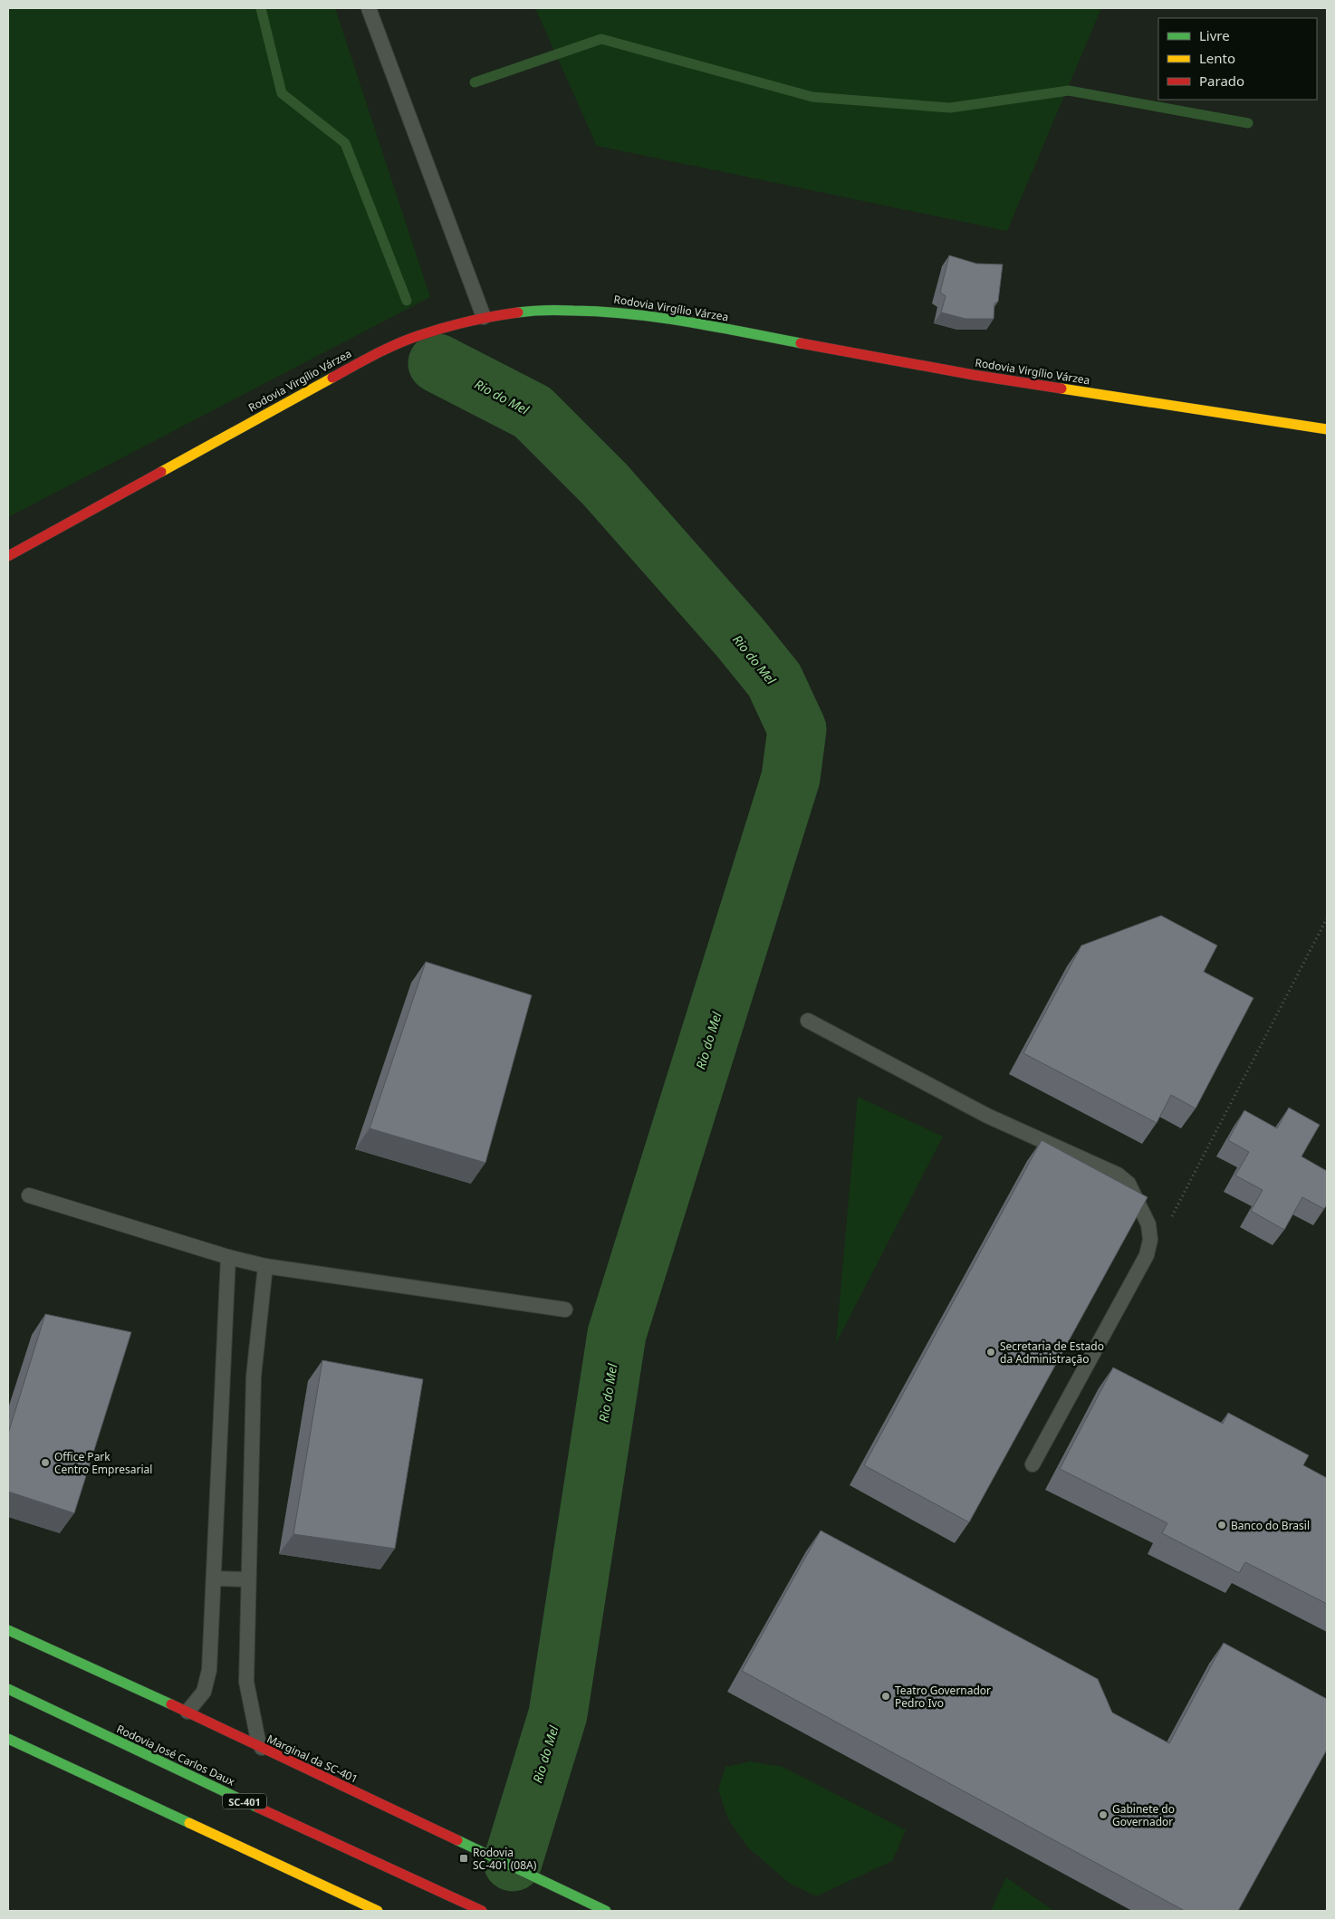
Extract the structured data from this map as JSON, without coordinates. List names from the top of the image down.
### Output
{
  "streets": {
    "main road": [
      "Rodovia Virgílio Várzea",
      "Rodovia José Carlos Daux",
      "Marginal da SC-401",
      "SC-401"
    ]
  },
  "water": ["Rio do Mel"],
  "places": {
    "other": [
      "Secretaria de Estado da Administração",
      "Office Park Centro Empresarial",
      "Banco do Brasil",
      "Teatro Governador Pedro Ivo",
      "Gabinete do Governador"
    ],
    "transit": ["Rodovia SC-401 (08A)"]
  },
  "legend": ["Livre", "Lento", "Parado"]
}
